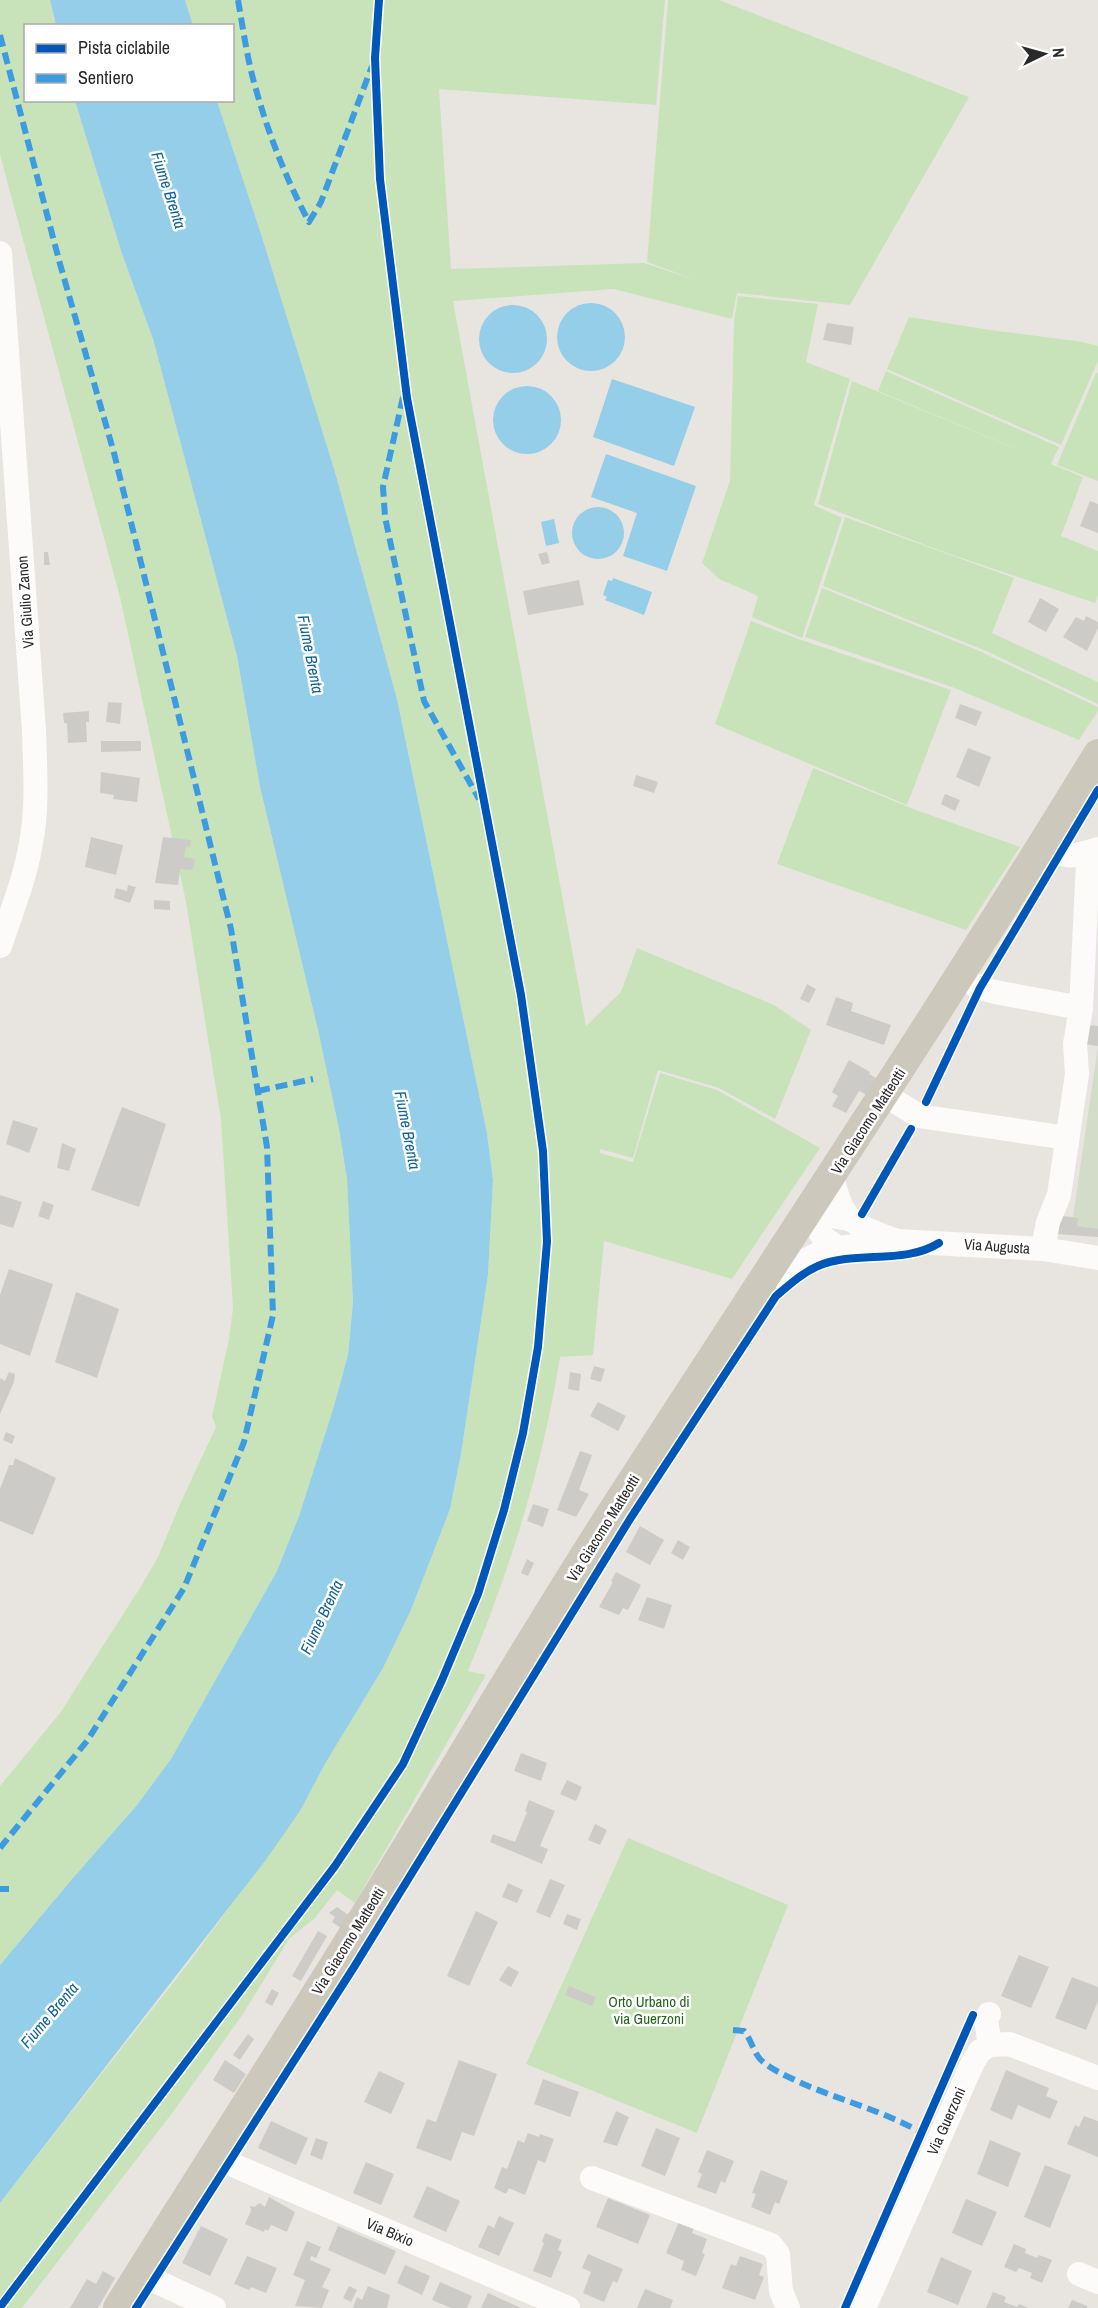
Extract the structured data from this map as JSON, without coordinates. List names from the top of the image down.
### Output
{
  "streets": {
    "main road": ["Via Giacomo Matteotti"],
    "street": [
      "Via Giulio Zanon",
      "Via Augusta",
      "Via Guerzoni",
      "Via Bixio"
    ]
  },
  "crossings": [
    ["Via Giacomo Matteotti", "Via Augusta"],
    ["Via Giacomo Matteotti", "Via Bixio"]
  ],
  "water": ["Fiume Brenta"],
  "parks": ["Orto Urbano di via Guerzoni"],
  "legend": ["Pista ciclabile", "Sentiero"],
  "north": "right"
}
